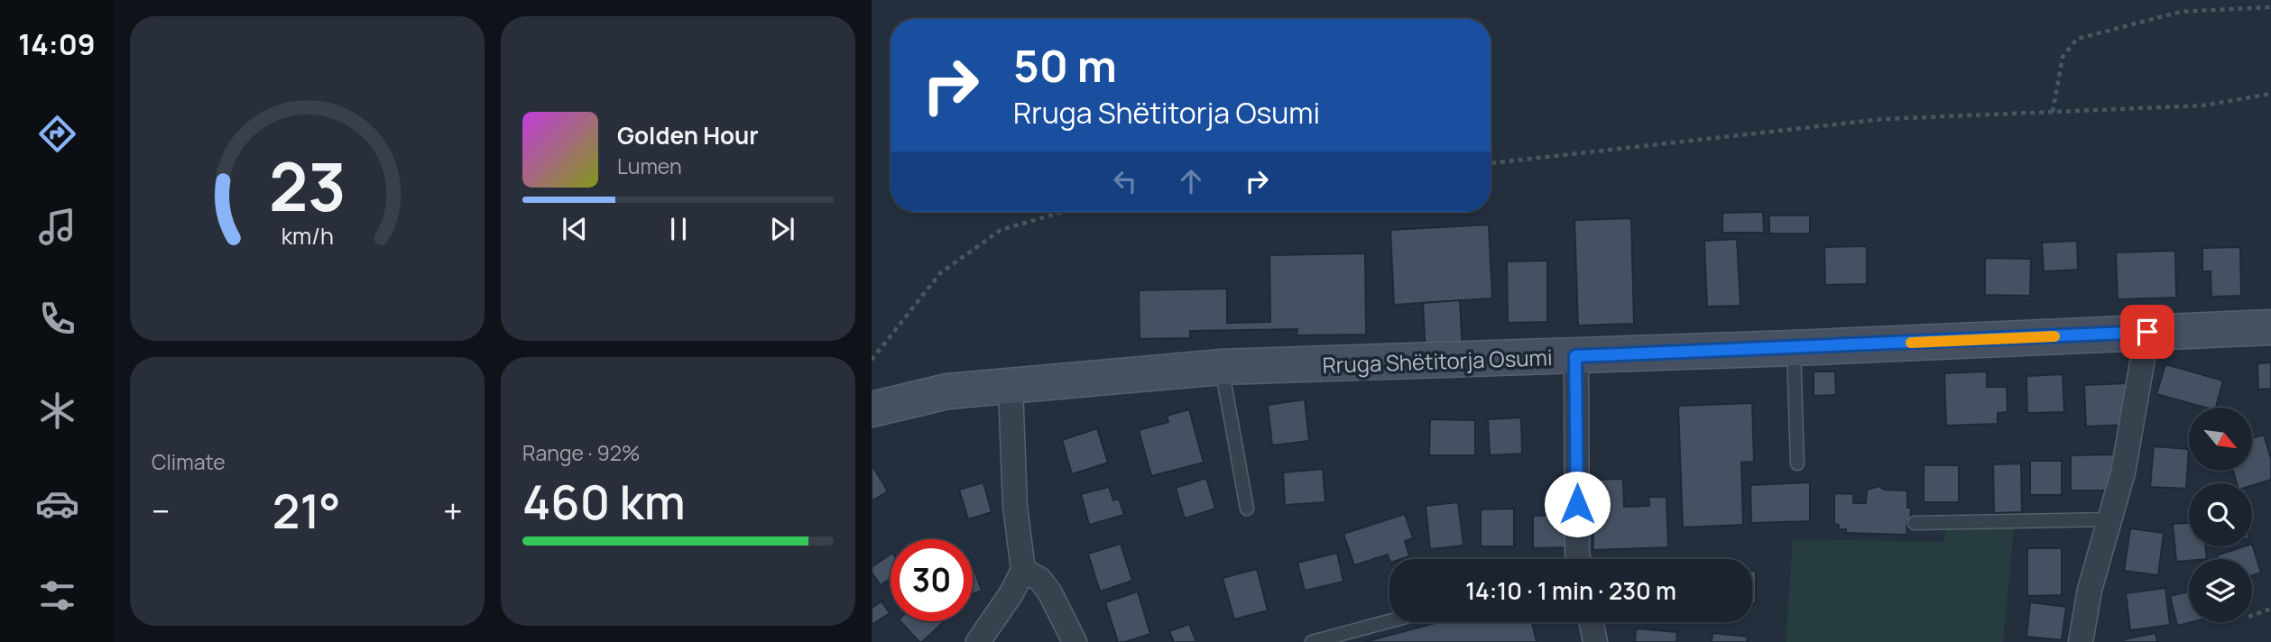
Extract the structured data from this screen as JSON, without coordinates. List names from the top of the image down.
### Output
{
  "streets": {
    "main road": ["Rruga Shëtitorja Osumi"]
  },
  "north": "bottom right",
  "page": {
    "tabs": "14:09",
    "turn": ["50 m", "Rruga Shëtitorja Osumi"],
    "song": ["Golden Hour", "Lumen"],
    "tile": [
      "Climate",
      ["Range · 92%", "460 km"]
    ],
    "heat": ["−", "21°", "+"],
    "limit": "30",
    "trip": "14:10 · 1 min · 230 m",
    "gauge": ["23", "km/h"]
  }
}
